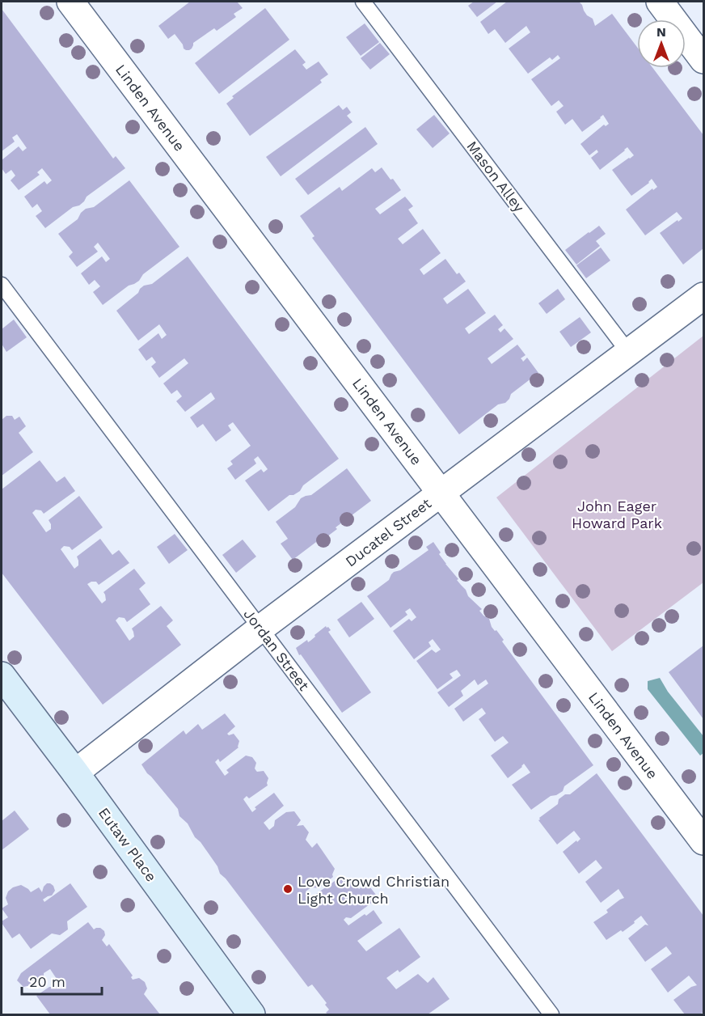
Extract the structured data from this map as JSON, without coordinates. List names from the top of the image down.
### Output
{
  "streets": {
    "street": ["Linden Avenue", "Ducatel Street", "Eutaw Place"],
    "lane": ["Mason Alley", "Jordan Street"]
  },
  "crossings": [
    ["Linden Avenue", "Ducatel Street"],
    ["Mason Alley", "Ducatel Street"],
    ["Ducatel Street", "Jordan Street"],
    ["Ducatel Street", "Eutaw Place"]
  ],
  "parks": ["John Eager Howard Park"],
  "places": ["Love Crowd Christian Light Church"],
  "scale_bar": "20 m",
  "north": "top"
}
